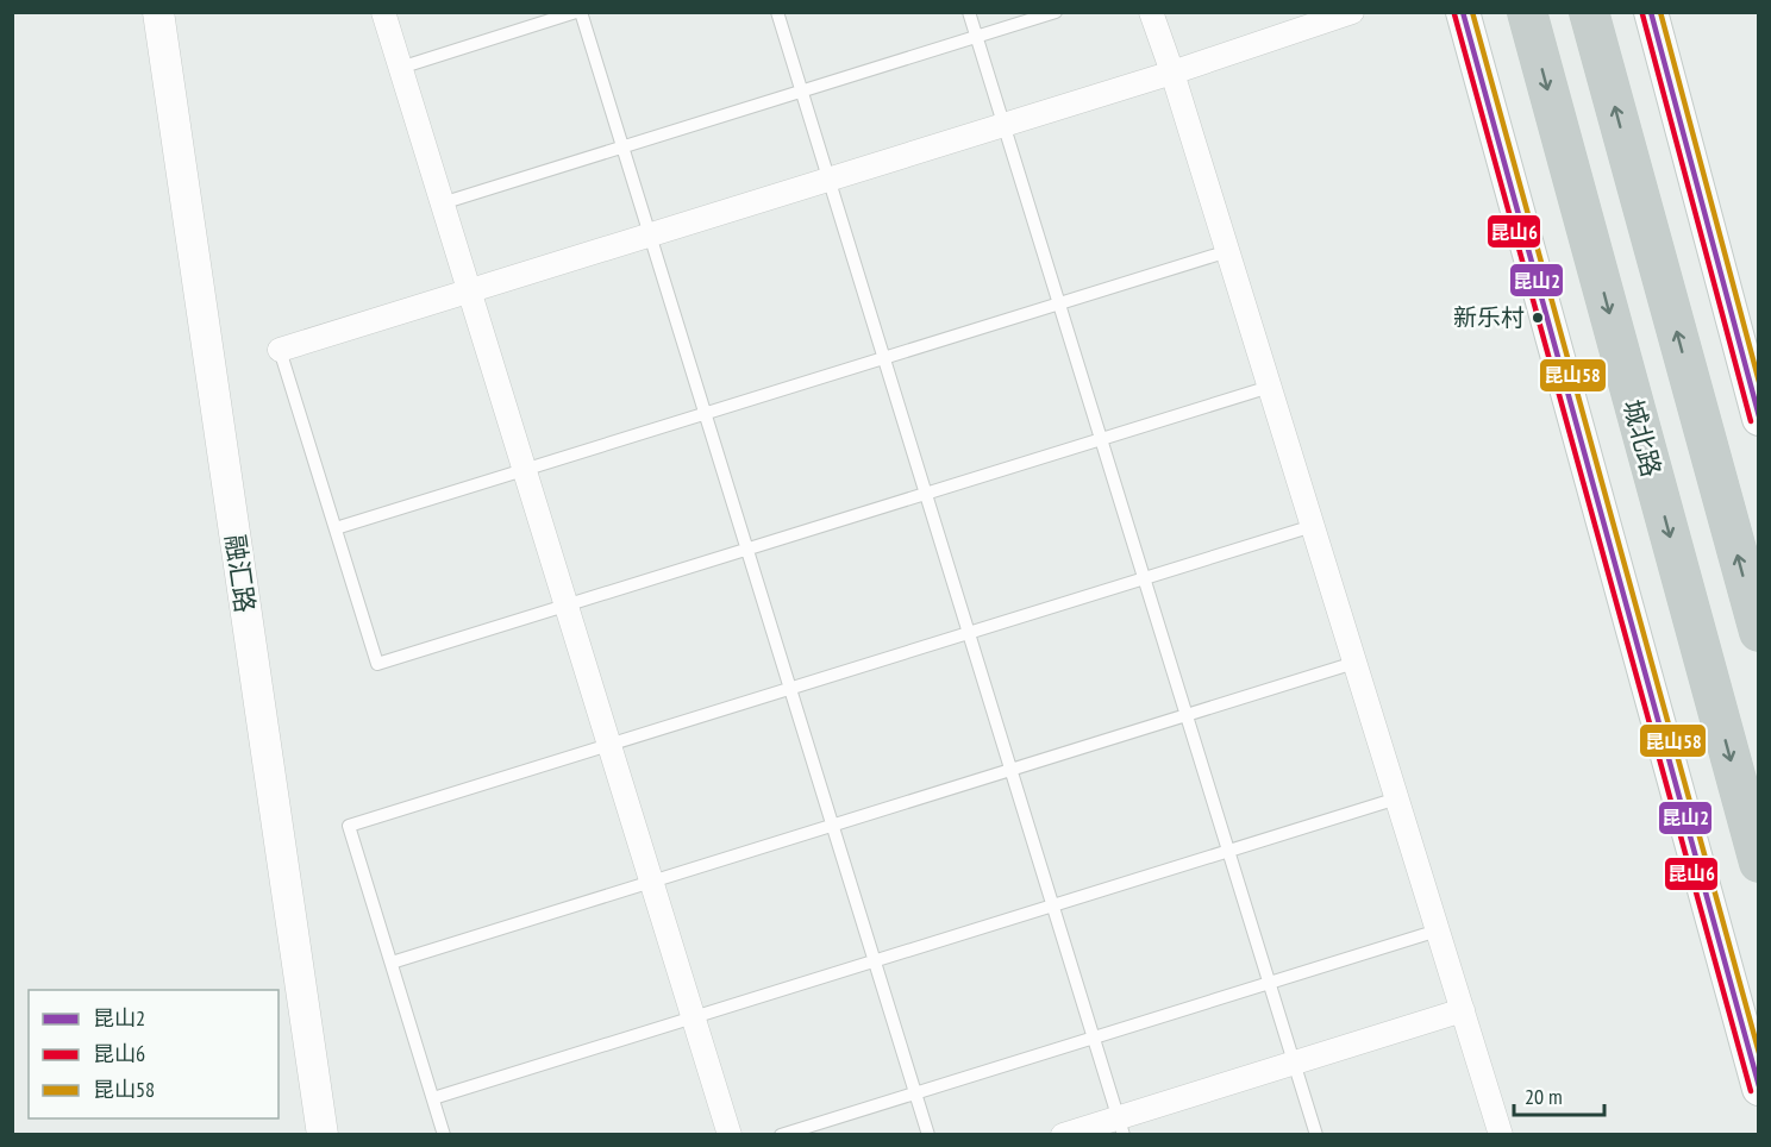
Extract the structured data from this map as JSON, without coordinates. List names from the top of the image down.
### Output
{
  "streets": {
    "highway": ["城北路"],
    "street": ["融汇路"]
  },
  "places": ["新乐村"],
  "lines": ["transit line 昆山2", "transit line 昆山58", "transit line 昆山6"],
  "legend": ["昆山2", "昆山6", "昆山58"],
  "scale_bar": "20 m"
}
